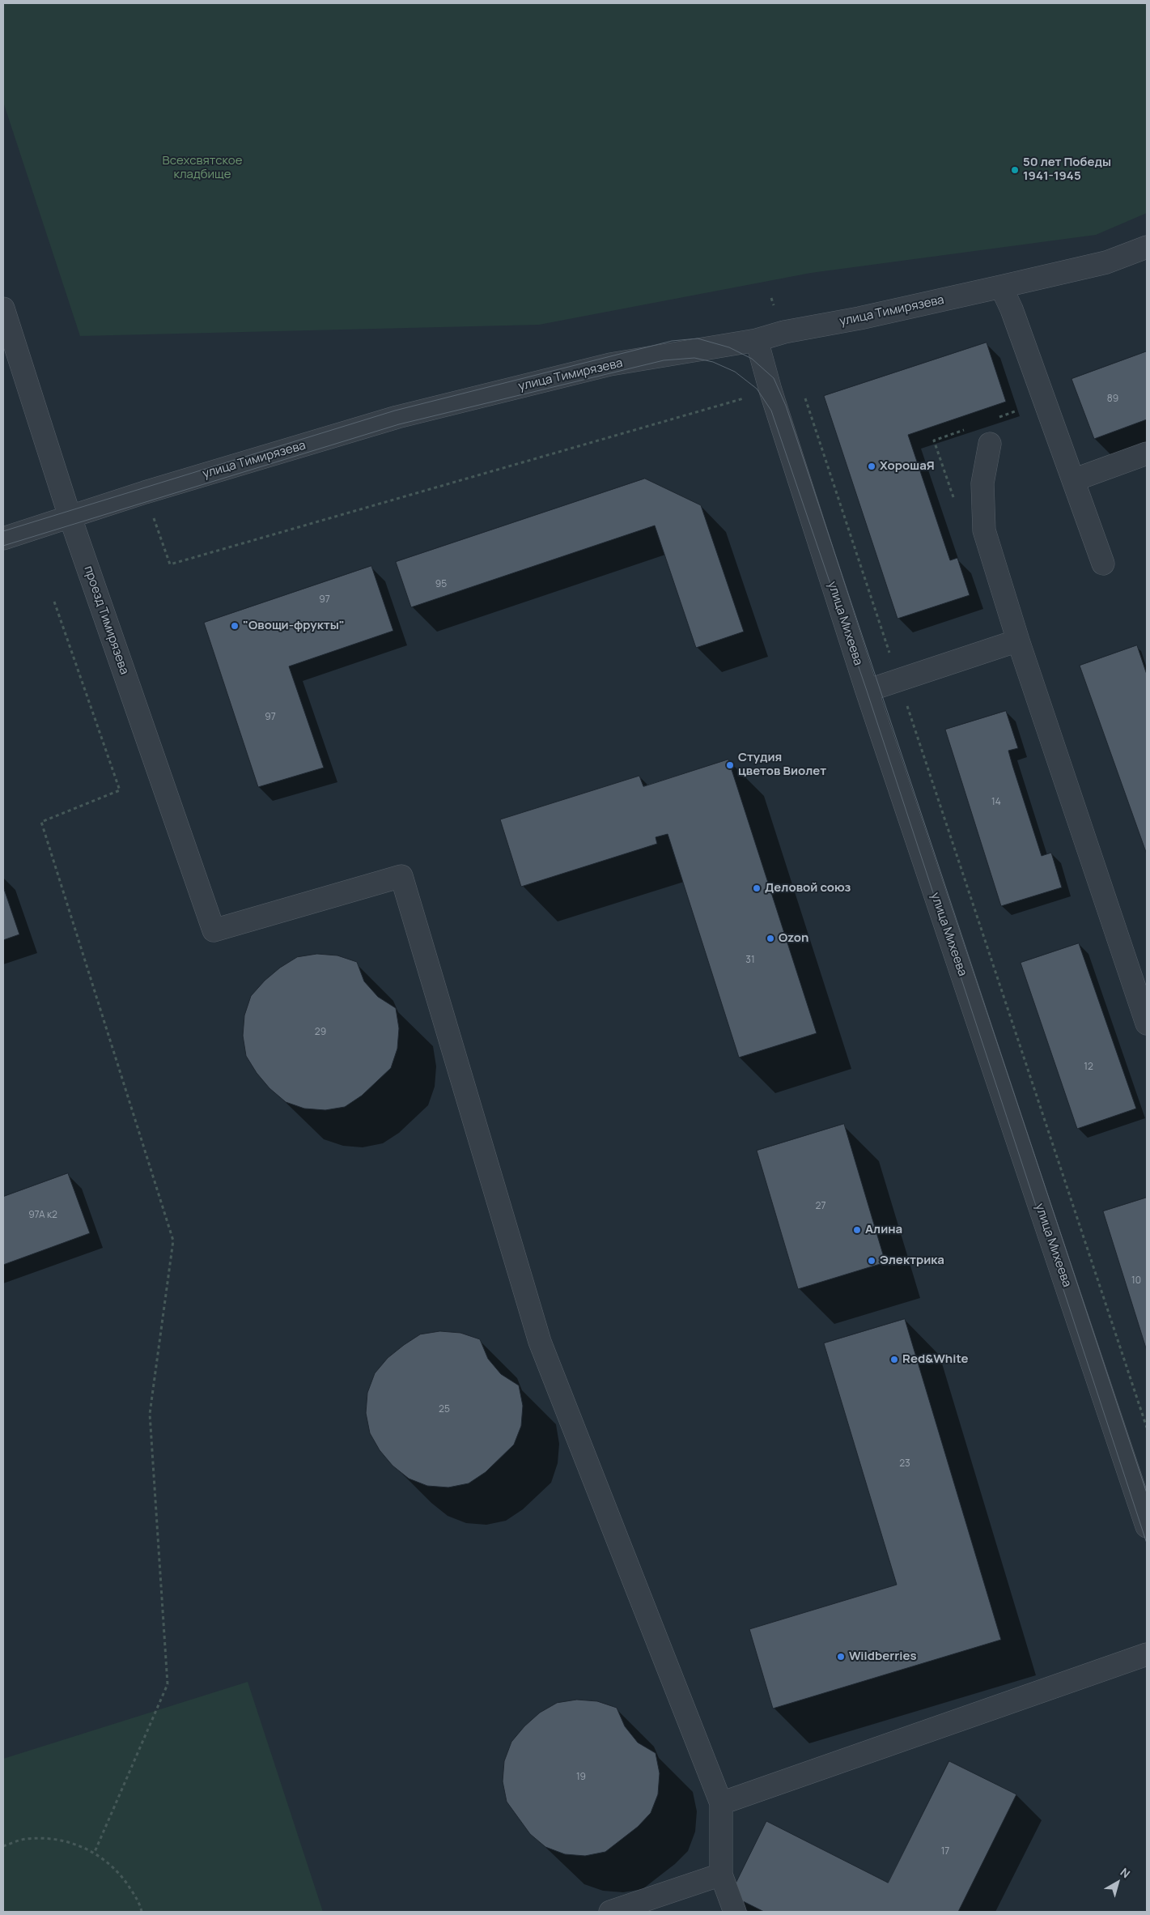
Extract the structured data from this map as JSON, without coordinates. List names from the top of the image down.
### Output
{
  "streets": {
    "street": ["улица Тимирязева", "проезд Тимирязева", "улица Михеева"]
  },
  "crossings": [
    ["улица Тимирязева", "проезд Тимирязева"],
    ["улица Тимирязева", "улица Михеева"]
  ],
  "parks": ["Всехсвятское кладбище"],
  "places": [
    "50 лет Победы 1941-1945",
    "ХорошаЯ",
    "\"Овощи-фрукты\"",
    "Студия цветов Виолет",
    "Деловой союз",
    "Ozon",
    "Алина",
    "Электрика",
    "Red&White",
    "Wildberries"
  ],
  "house_numbers": [
    "89",
    "95",
    "97",
    "97",
    "14",
    "31",
    "29",
    "12",
    "27",
    "97А к2",
    "10",
    "25",
    "23",
    "19",
    "17"
  ],
  "north": "top right"
}
